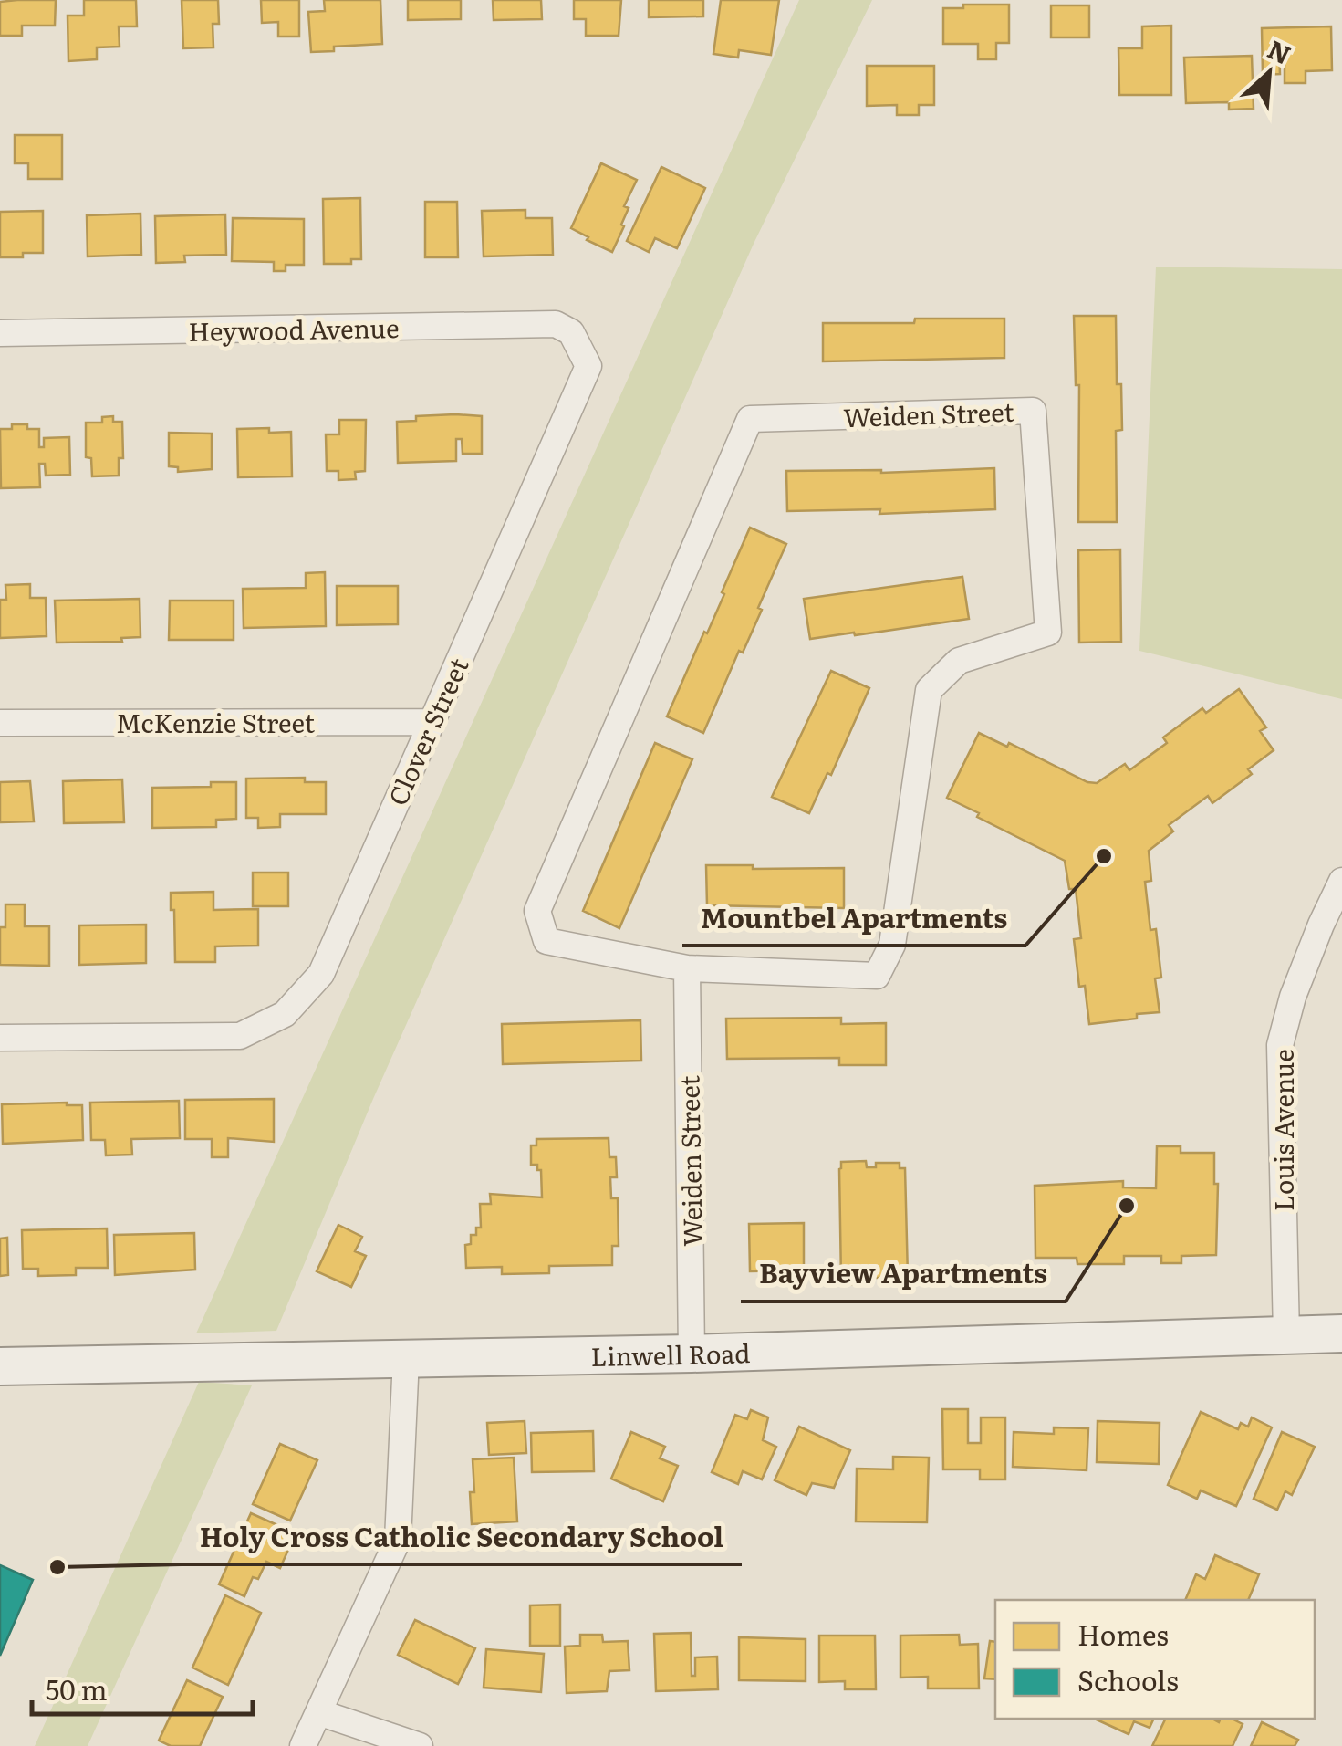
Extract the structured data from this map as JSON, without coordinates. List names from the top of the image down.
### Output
{
  "streets": {
    "main road": ["Linwell Road"],
    "street": [
      "Heywood Avenue",
      "Weiden Street",
      "McKenzie Street",
      "Clover Street",
      "Louis Avenue"
    ]
  },
  "crossings": [
    ["Heywood Avenue", "Clover Street"],
    ["Weiden Street", "Linwell Road"],
    ["McKenzie Street", "Clover Street"],
    ["Louis Avenue", "Linwell Road"]
  ],
  "places": ["Mountbel Apartments", "Bayview Apartments", "Holy Cross Catholic Secondary School"],
  "legend": ["Homes", "Schools"],
  "scale_bar": "50 m",
  "north": "top right"
}
